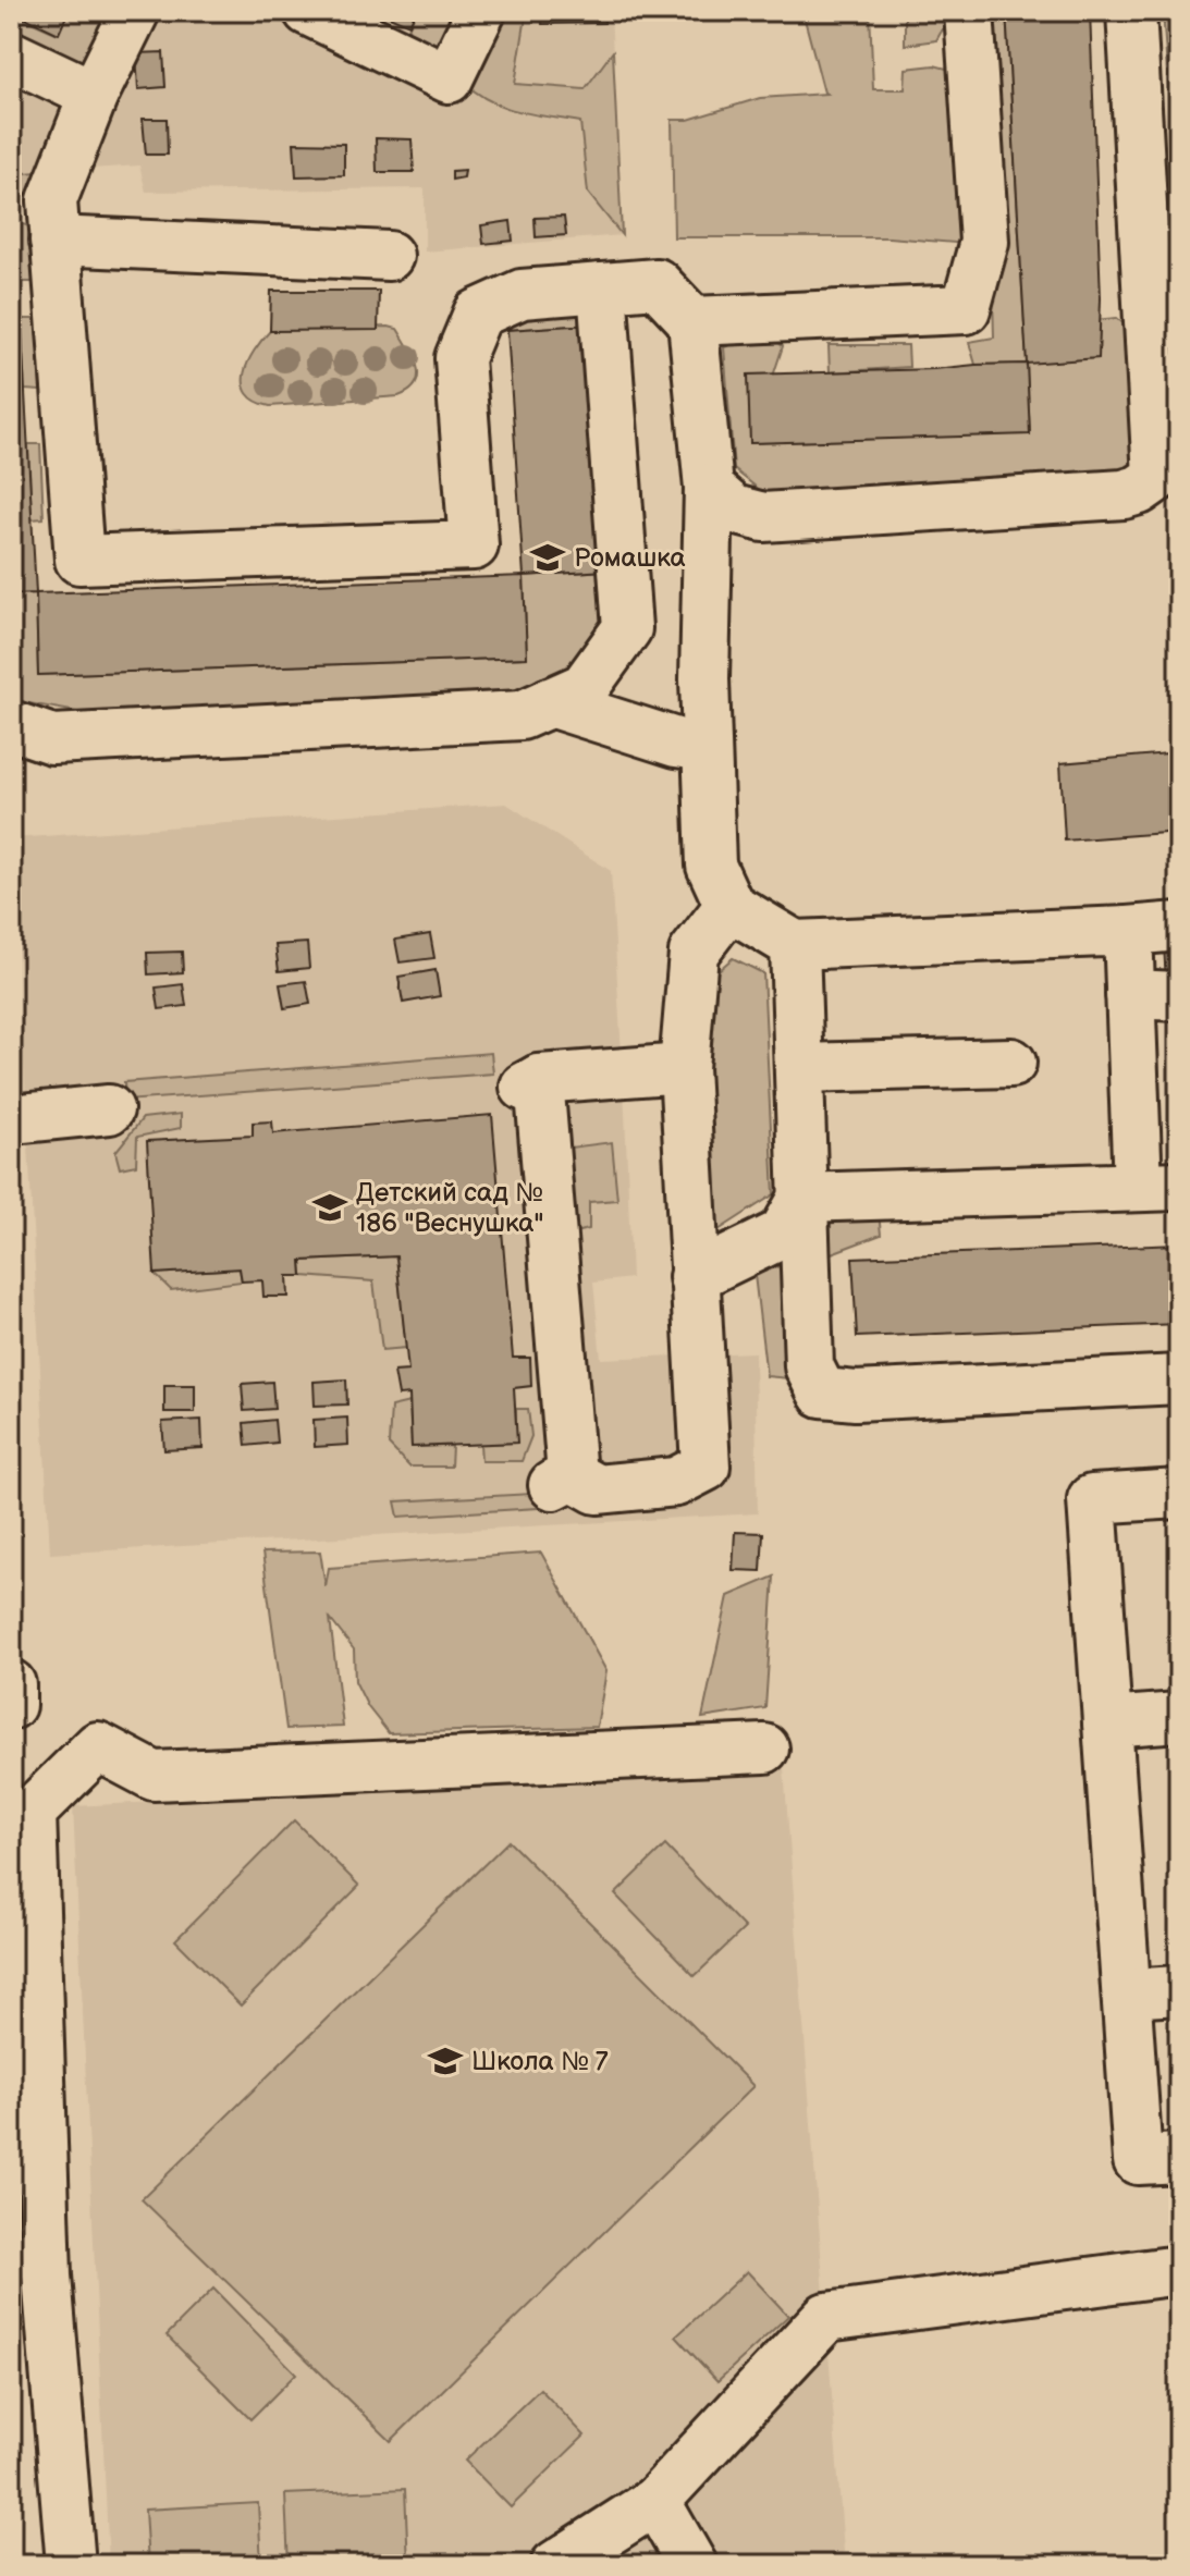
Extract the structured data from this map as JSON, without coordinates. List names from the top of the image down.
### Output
{
  "places": {
    "school or university": ["Ромашка", "Детский сад № 186 \"Веснушка\"", "Школа № 7"]
  }
}
